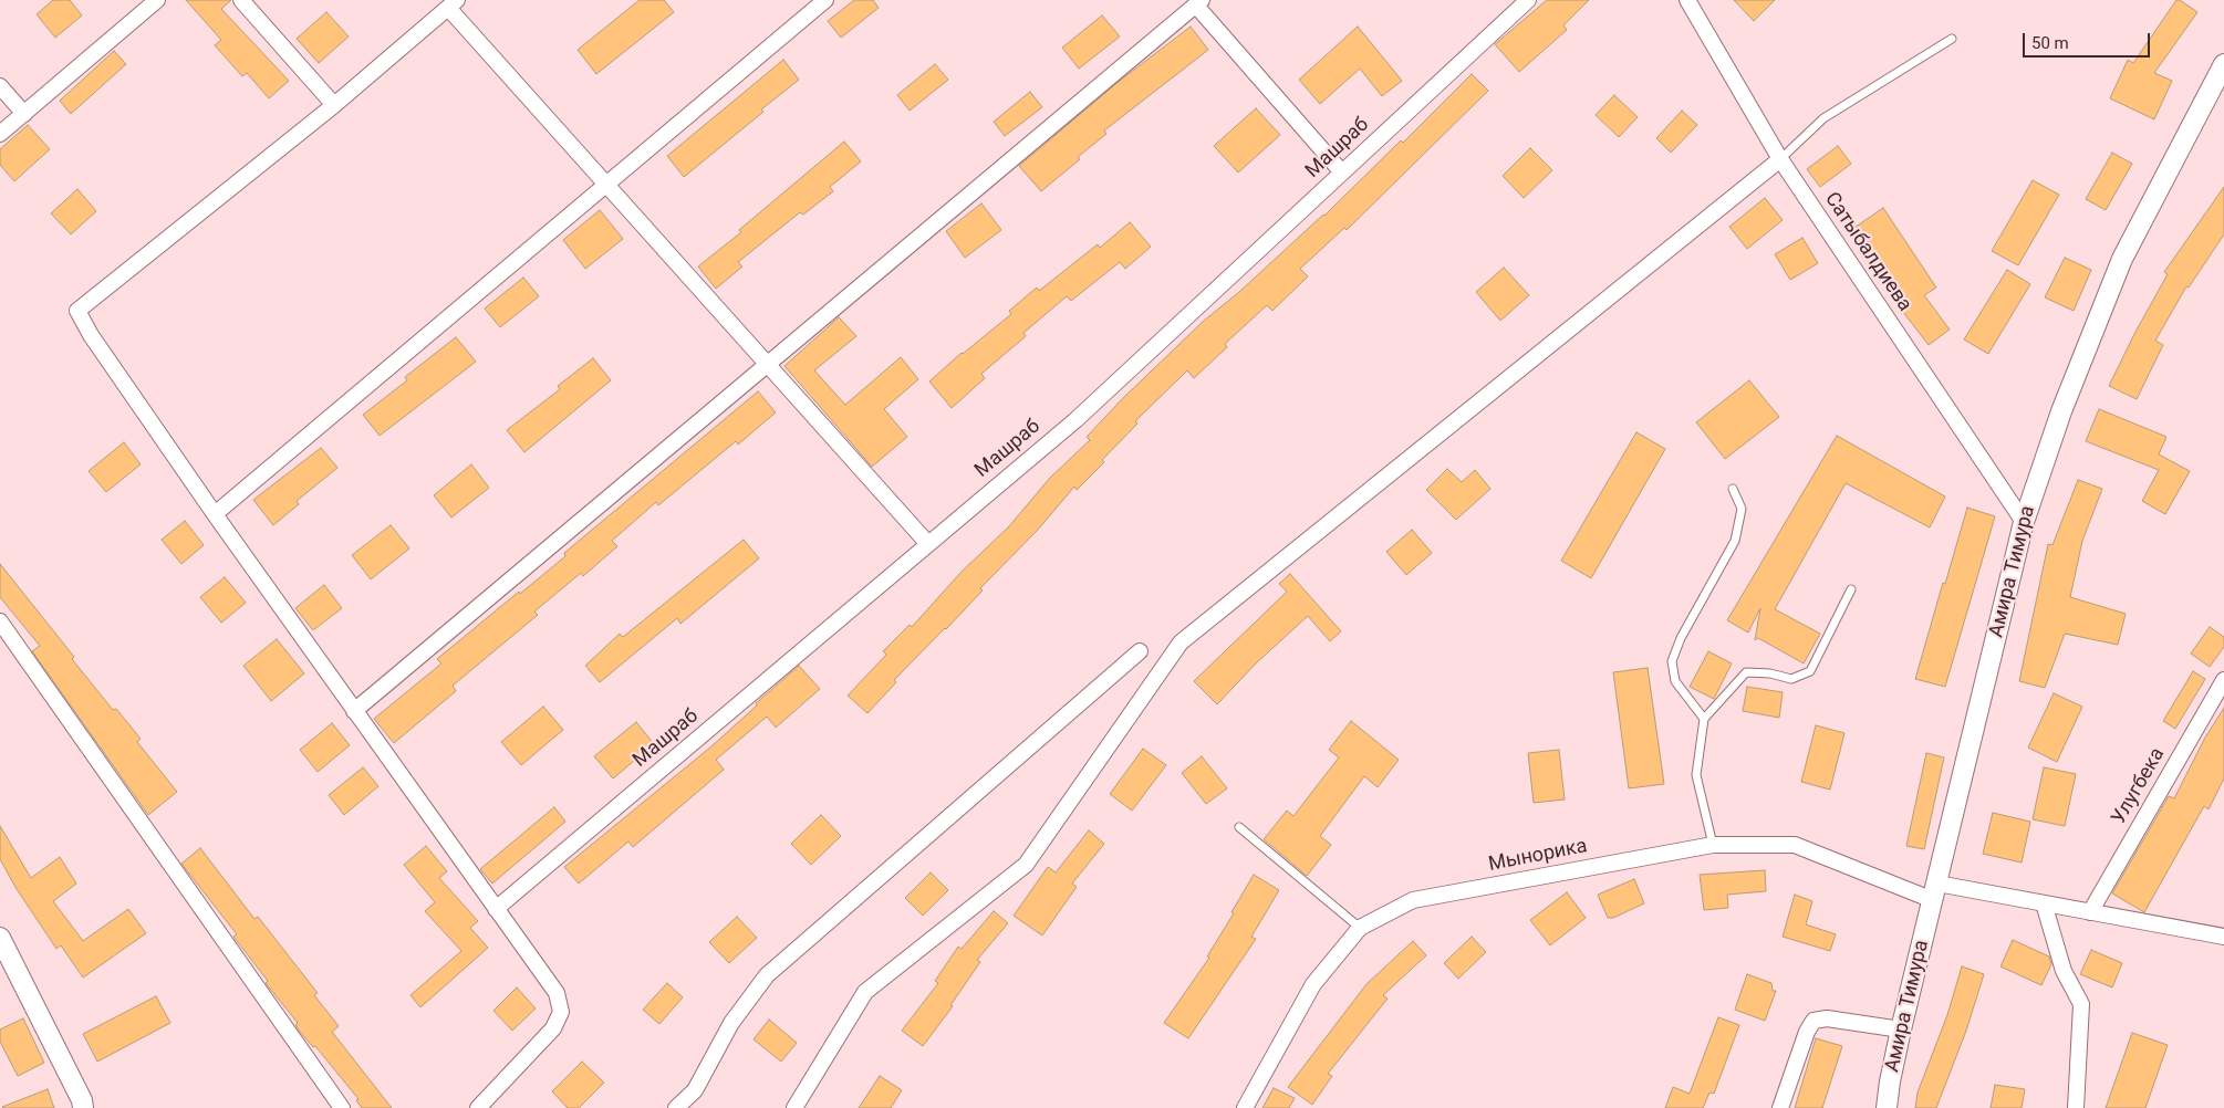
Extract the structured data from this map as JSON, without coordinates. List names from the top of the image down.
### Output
{
  "streets": {
    "street": [
      "Машраб",
      "Сатыбалдиева",
      "Амира Тимура",
      "Улугбека",
      "Мынорика"
    ]
  },
  "crossings": [
    ["Сатыбалдиева", "Амира Тимура"],
    ["Амира Тимура", "Мынорика"]
  ],
  "scale_bar": "50 m"
}
